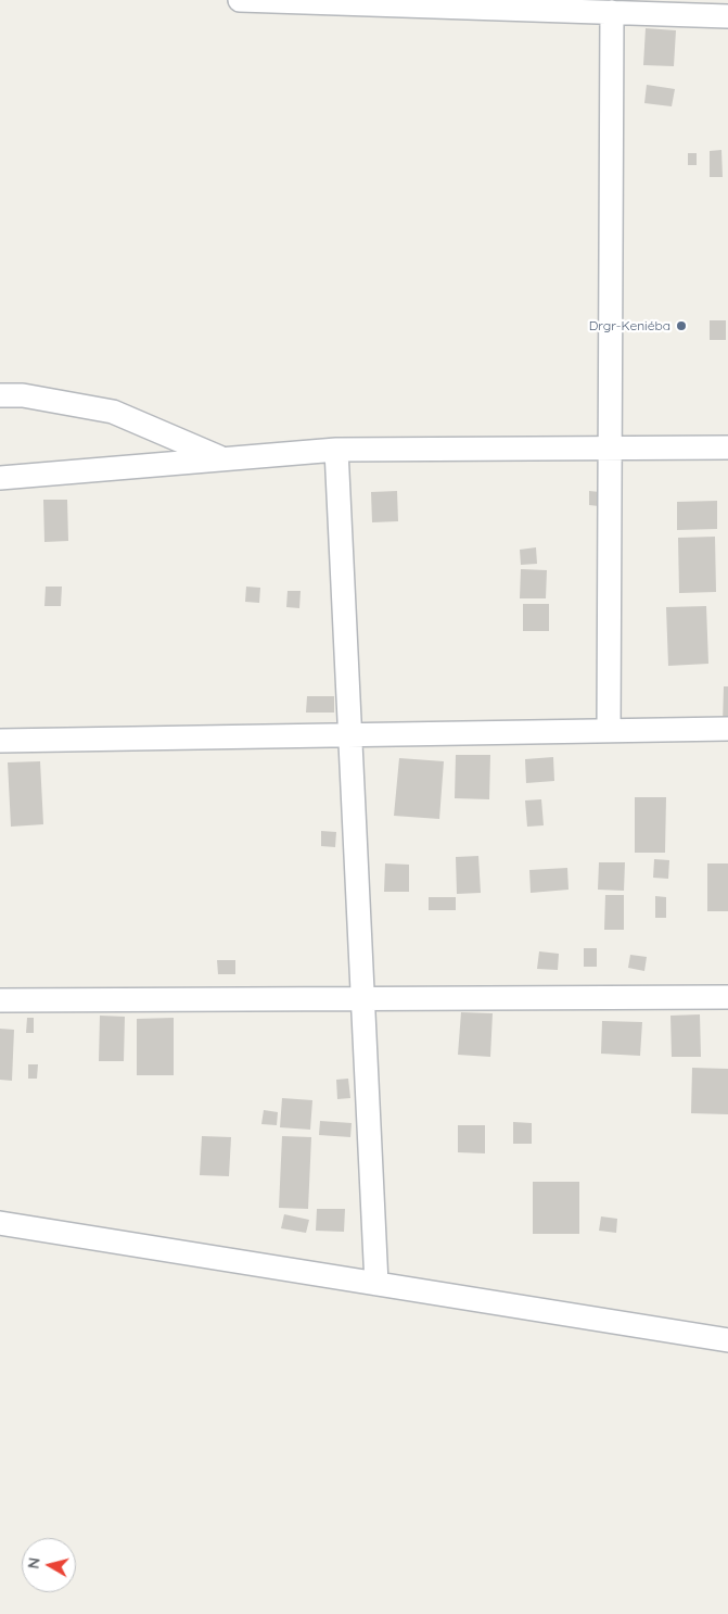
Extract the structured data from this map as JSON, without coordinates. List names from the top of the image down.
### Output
{
  "places": ["Drgr-Keniéba"],
  "north": "left"
}
